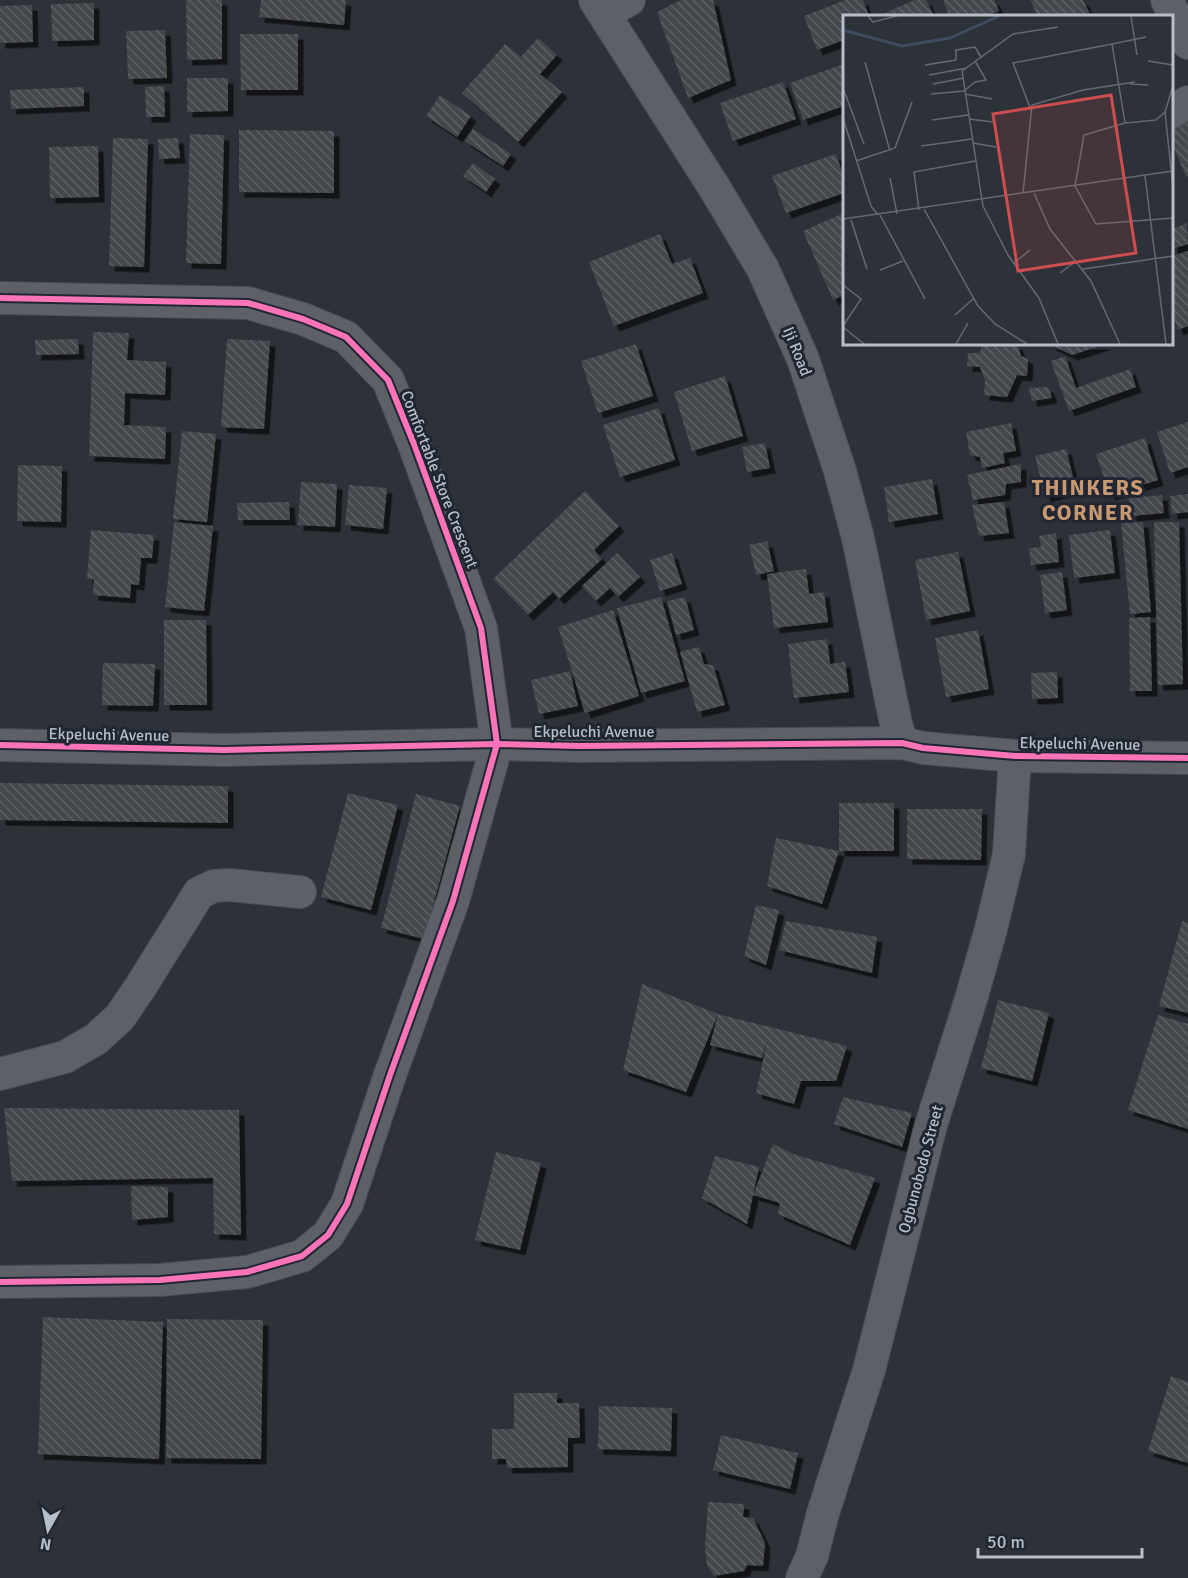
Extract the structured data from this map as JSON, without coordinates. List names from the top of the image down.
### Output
{
  "streets": {
    "street": [
      "Iji Road",
      "Comfortable Store Crescent",
      "Ekpeluchi Avenue",
      "Ogbunobodo Street"
    ]
  },
  "crossings": [
    ["Iji Road", "Ekpeluchi Avenue"],
    ["Comfortable Store Crescent", "Ekpeluchi Avenue"],
    ["Ekpeluchi Avenue", "Ogbunobodo Street"]
  ],
  "districts": ["THINKERS CORNER"],
  "scale_bar": "50 m",
  "north": "bottom"
}
